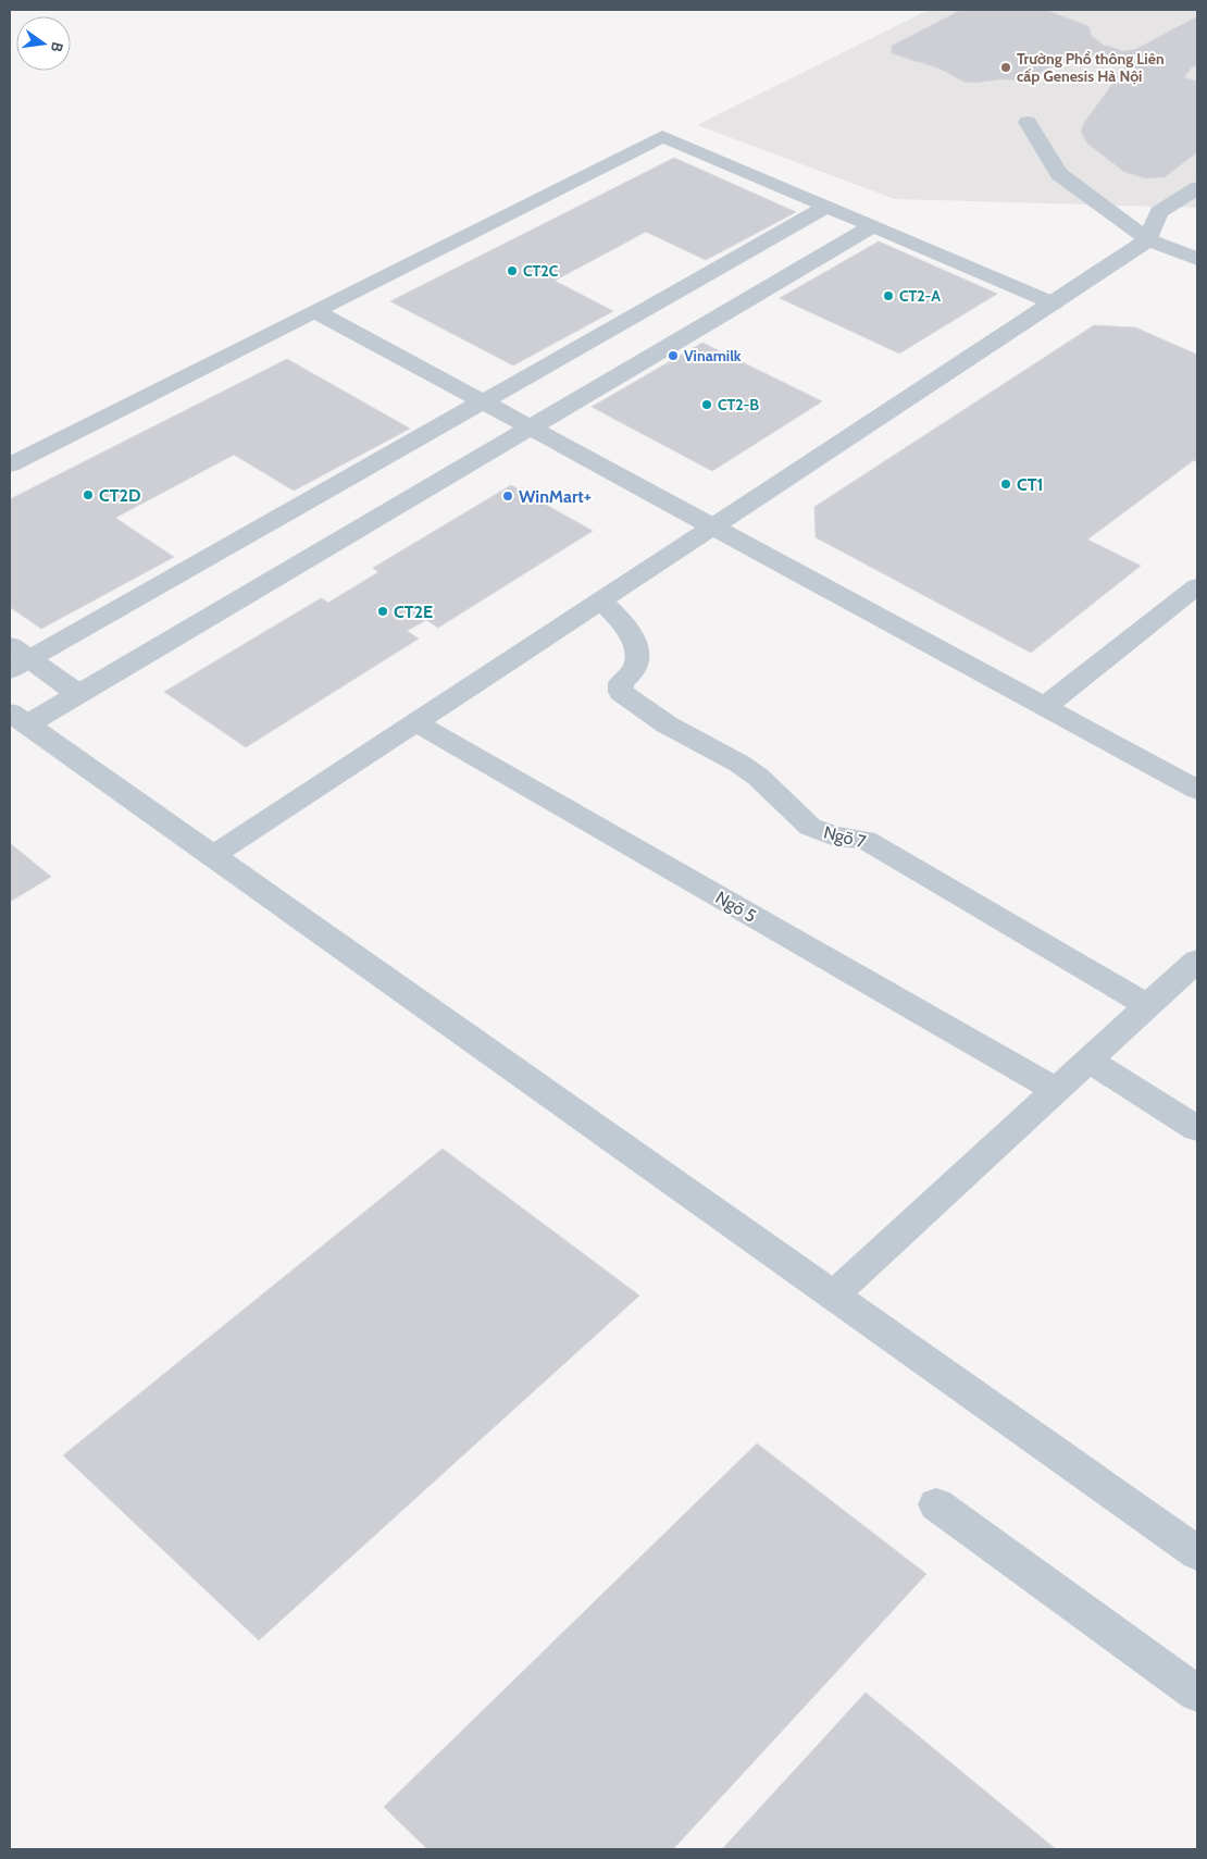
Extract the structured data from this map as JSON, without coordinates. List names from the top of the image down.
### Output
{
  "streets": {
    "street": ["Ngõ 7", "Ngõ 5"]
  },
  "places": [
    "Trường Phổ thông Liên cấp Genesis Hà Nội",
    "CT2C",
    "CT2-A",
    "Vinamilk",
    "CT2-B",
    "CT1",
    "CT2D",
    "WinMart+",
    "CT2E"
  ],
  "north": "right"
}
